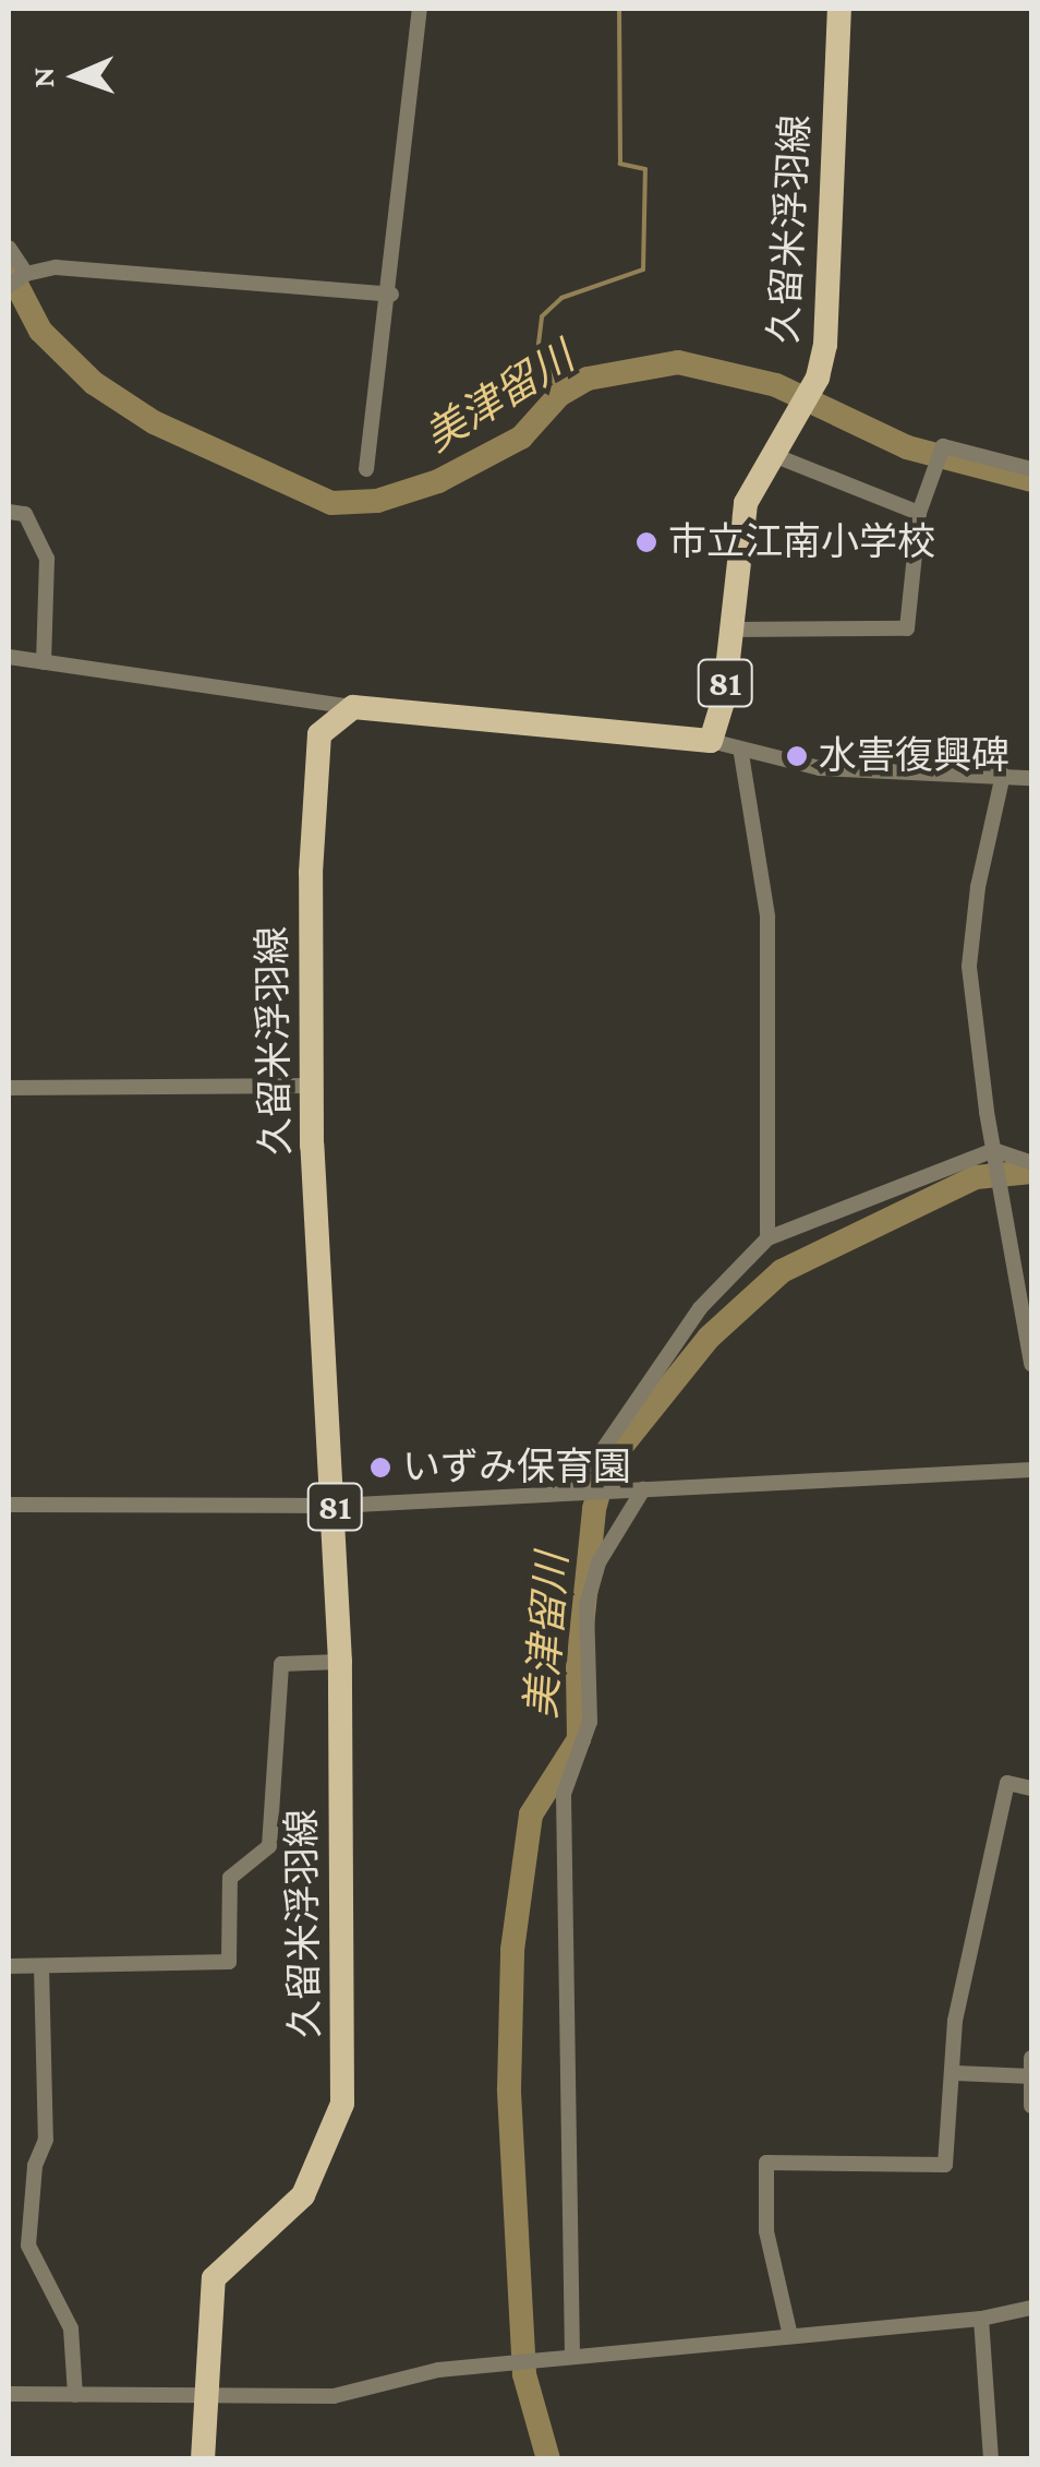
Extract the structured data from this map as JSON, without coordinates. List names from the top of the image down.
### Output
{
  "streets": {
    "main road": ["久留米浮羽線", "81"]
  },
  "crossings": [
    ["久留米浮羽線", "81"]
  ],
  "water": ["美津留川"],
  "places": ["市立江南小学校", "水害復興碑", "いずみ保育園"],
  "north": "left"
}
